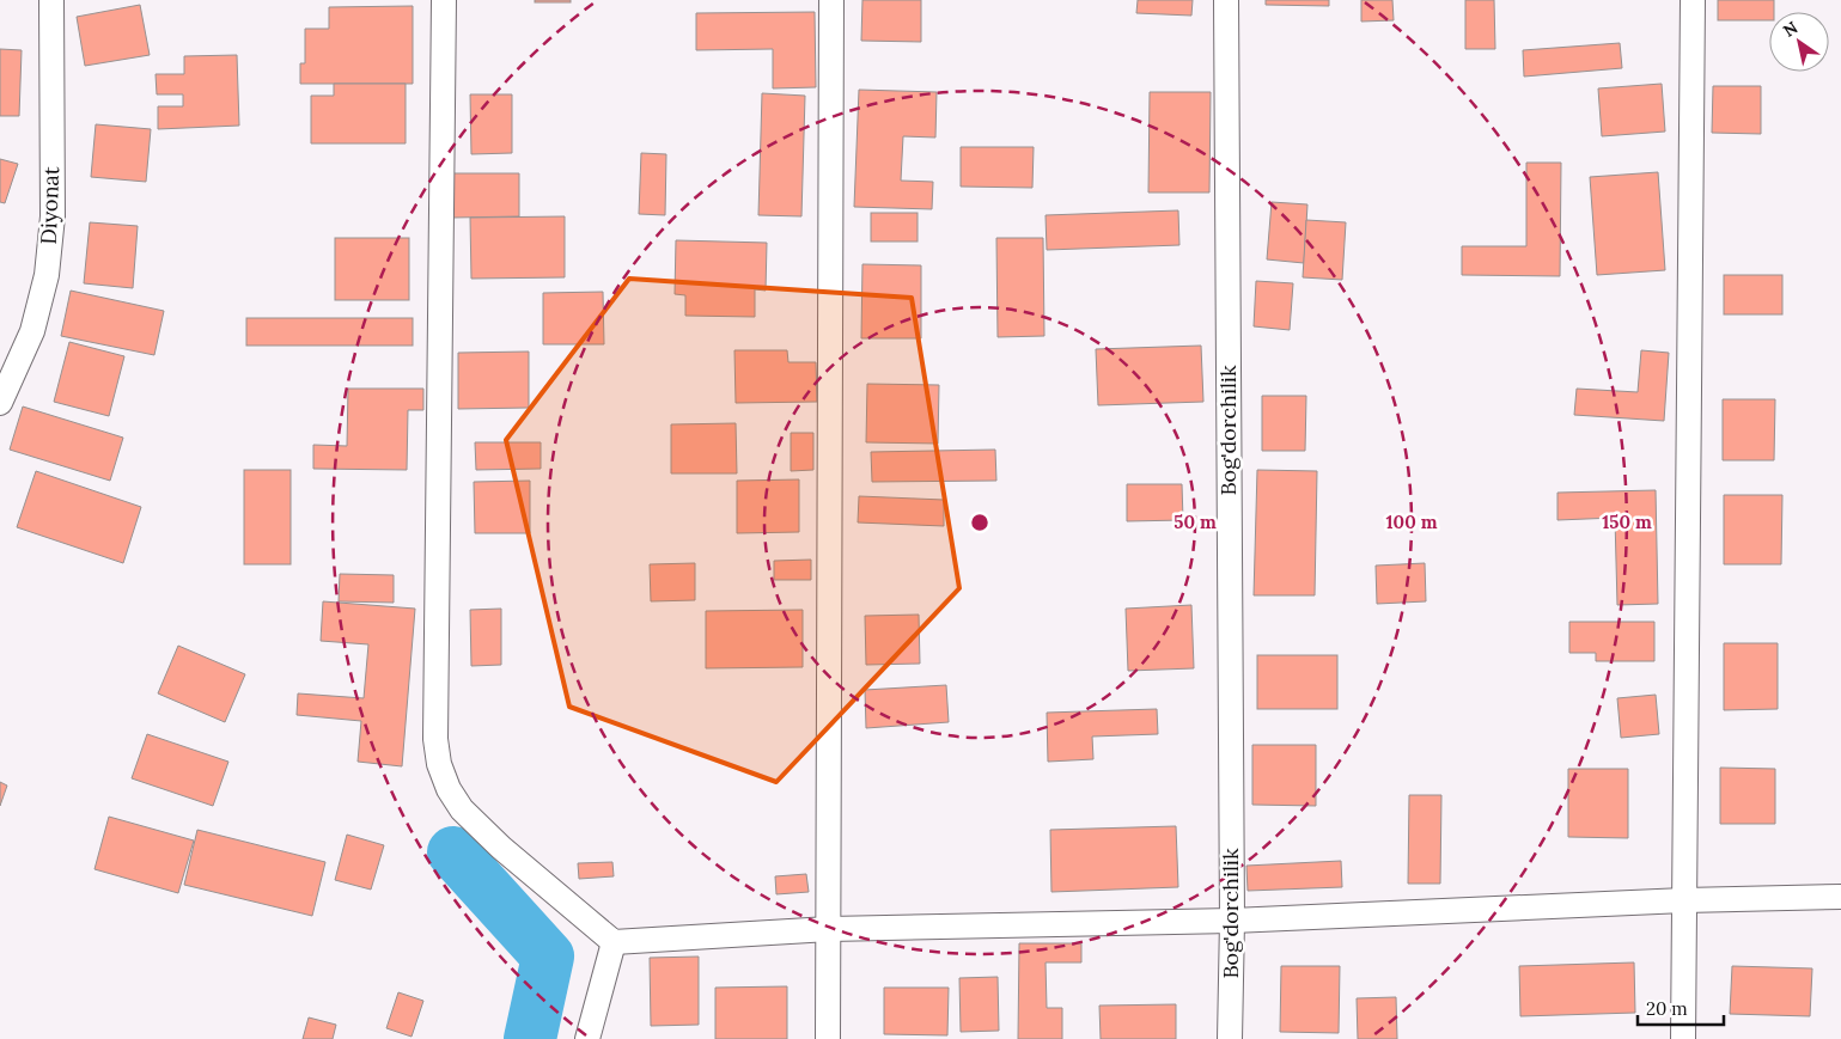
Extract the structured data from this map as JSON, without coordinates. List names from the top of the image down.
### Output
{
  "streets": {
    "street": ["Diyonat", "Bog'dorchilik"]
  },
  "scale_bar": "20 m",
  "north": "top left",
  "rings": ["50 m", "100 m", "150 m"]
}
